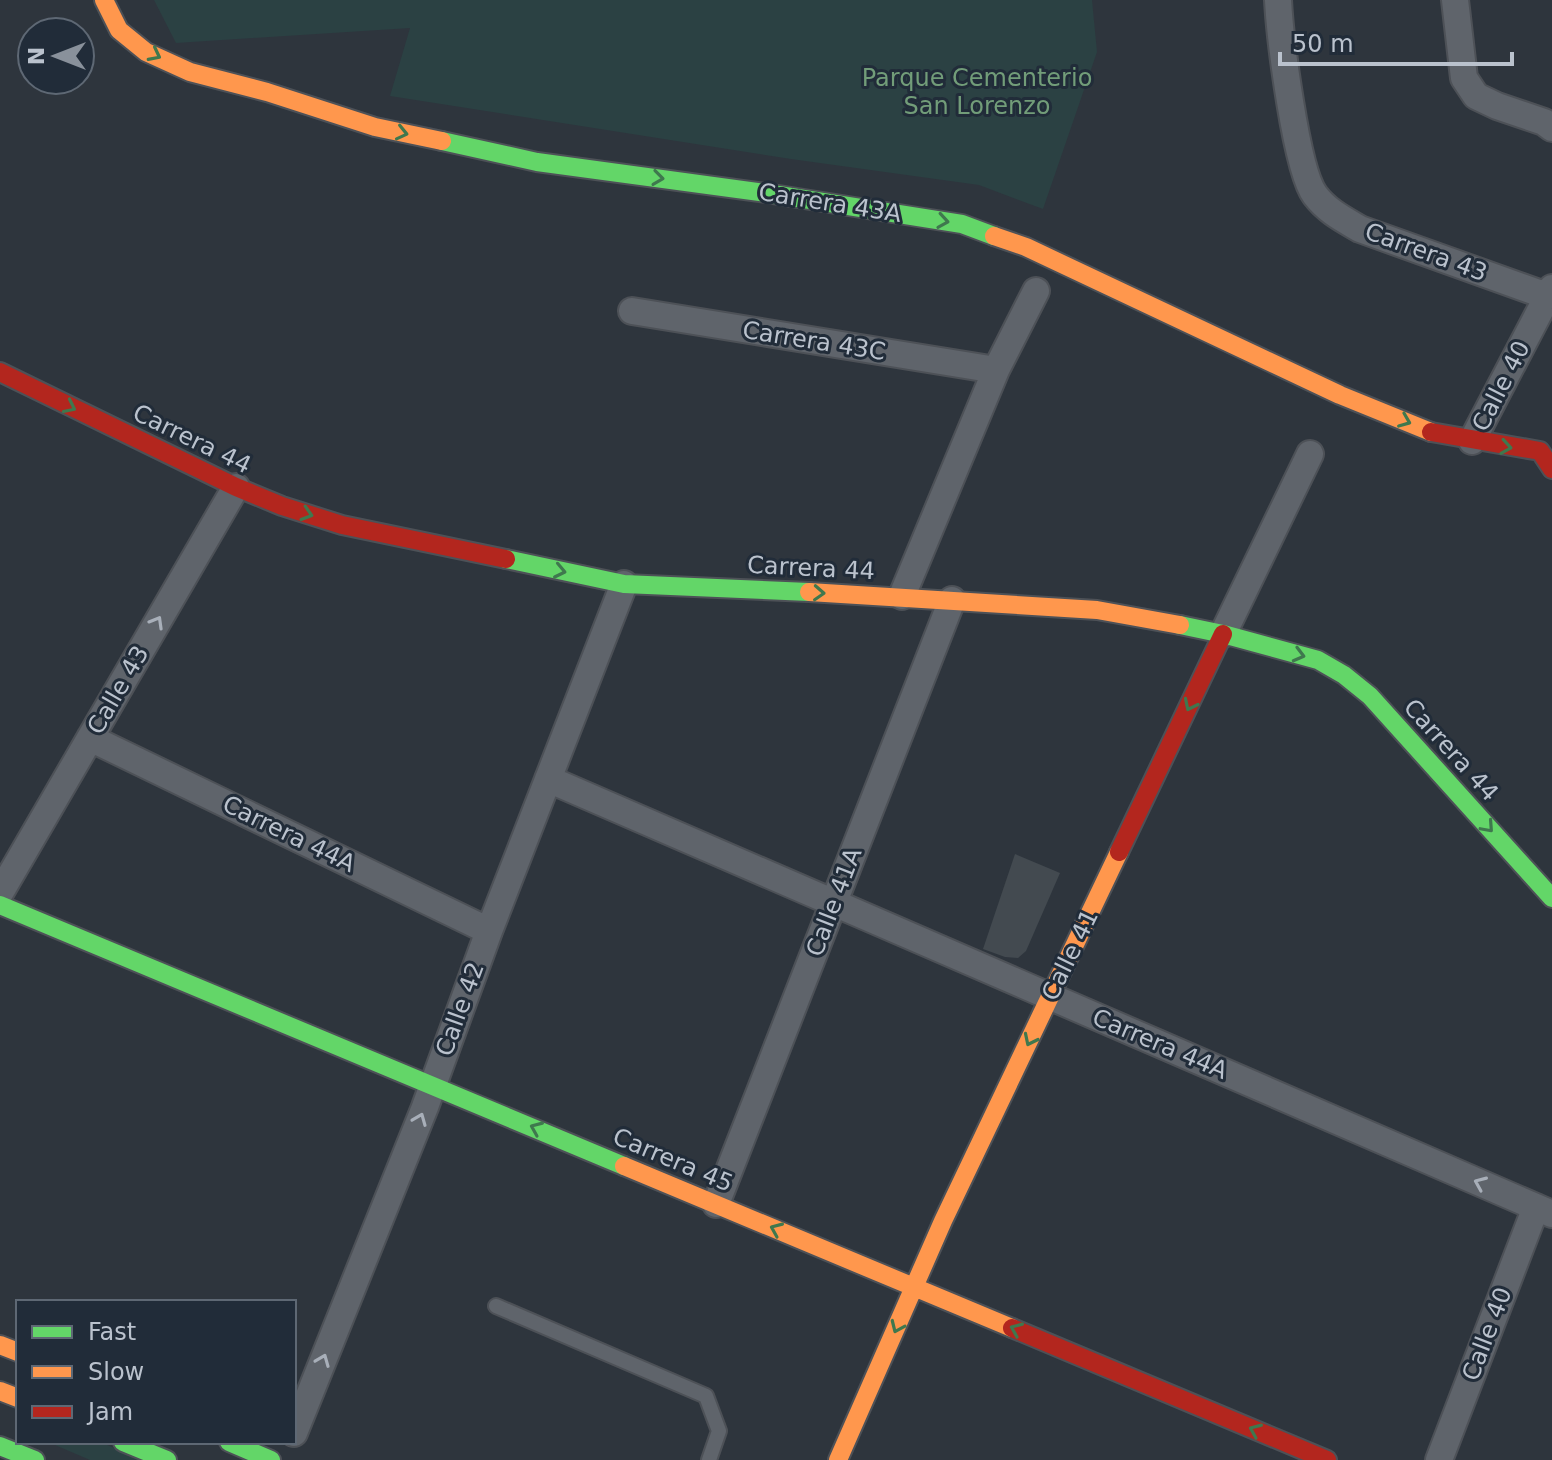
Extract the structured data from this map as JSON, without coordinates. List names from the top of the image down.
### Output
{
  "streets": {
    "street": [
      "Carrera 43A",
      "Carrera 43",
      "Carrera 43C",
      "Calle 40",
      "Carrera 44",
      "Calle 43",
      "Carrera 44A",
      "Calle 41A",
      "Calle 41",
      "Calle 42",
      "Carrera 45"
    ]
  },
  "crossings": [
    ["Carrera 43A", "Calle 40"],
    ["Carrera 43", "Calle 40"],
    ["Calle 40", "Carrera 44A"],
    ["Carrera 44", "Calle 43"],
    ["Carrera 44", "Calle 41A"],
    ["Carrera 44", "Calle 41"],
    ["Carrera 44", "Calle 42"],
    ["Calle 43", "Carrera 44A"],
    ["Carrera 44A", "Calle 41A"],
    ["Carrera 44A", "Calle 41"],
    ["Carrera 44A", "Calle 42"],
    ["Calle 41A", "Carrera 45"],
    ["Calle 41", "Carrera 45"],
    ["Calle 42", "Carrera 45"]
  ],
  "one_way": [
    "Carrera 43A",
    "Carrera 44",
    "Calle 43",
    "Carrera 44A",
    "Calle 41",
    "Calle 42",
    "Carrera 45"
  ],
  "parks": ["Parque Cementerio San Lorenzo"],
  "legend": ["Fast", "Slow", "Jam"],
  "scale_bar": "50 m",
  "north": "left"
}
